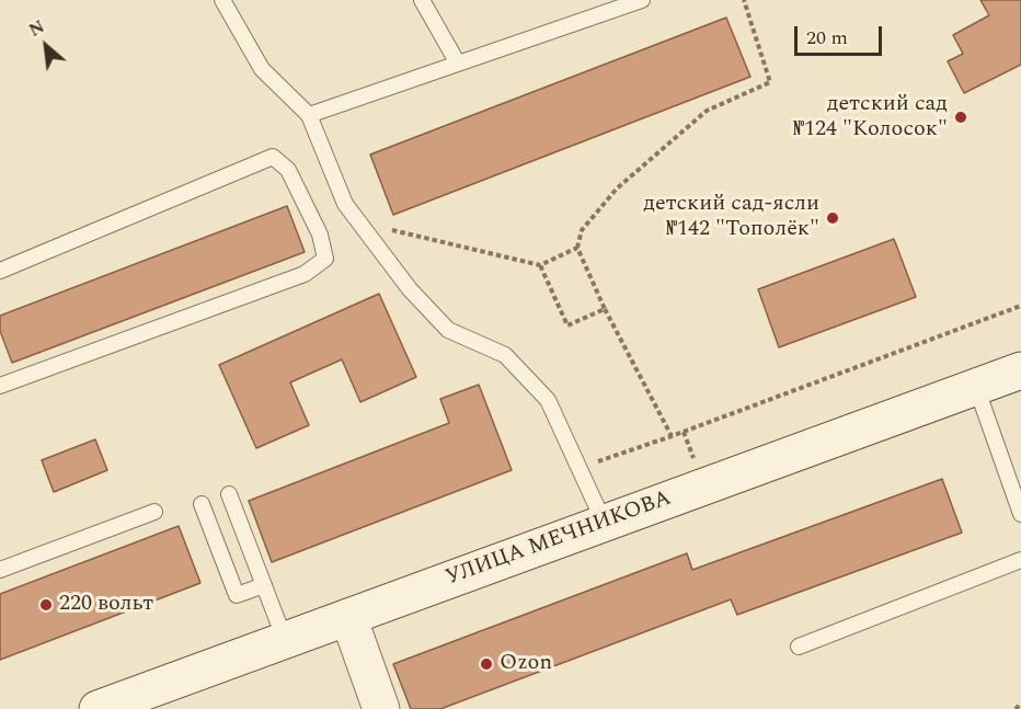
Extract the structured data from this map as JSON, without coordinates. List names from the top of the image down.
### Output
{
  "streets": {
    "main road": ["УЛИЦА МЕЧНИКОВА"]
  },
  "places": [
    "детский сад №124 \"Колосок\"",
    "детский сад-ясли №142 \"Тополёк\"",
    "220 вольт",
    "Ozon"
  ],
  "scale_bar": "20 m",
  "north": "top left"
}
